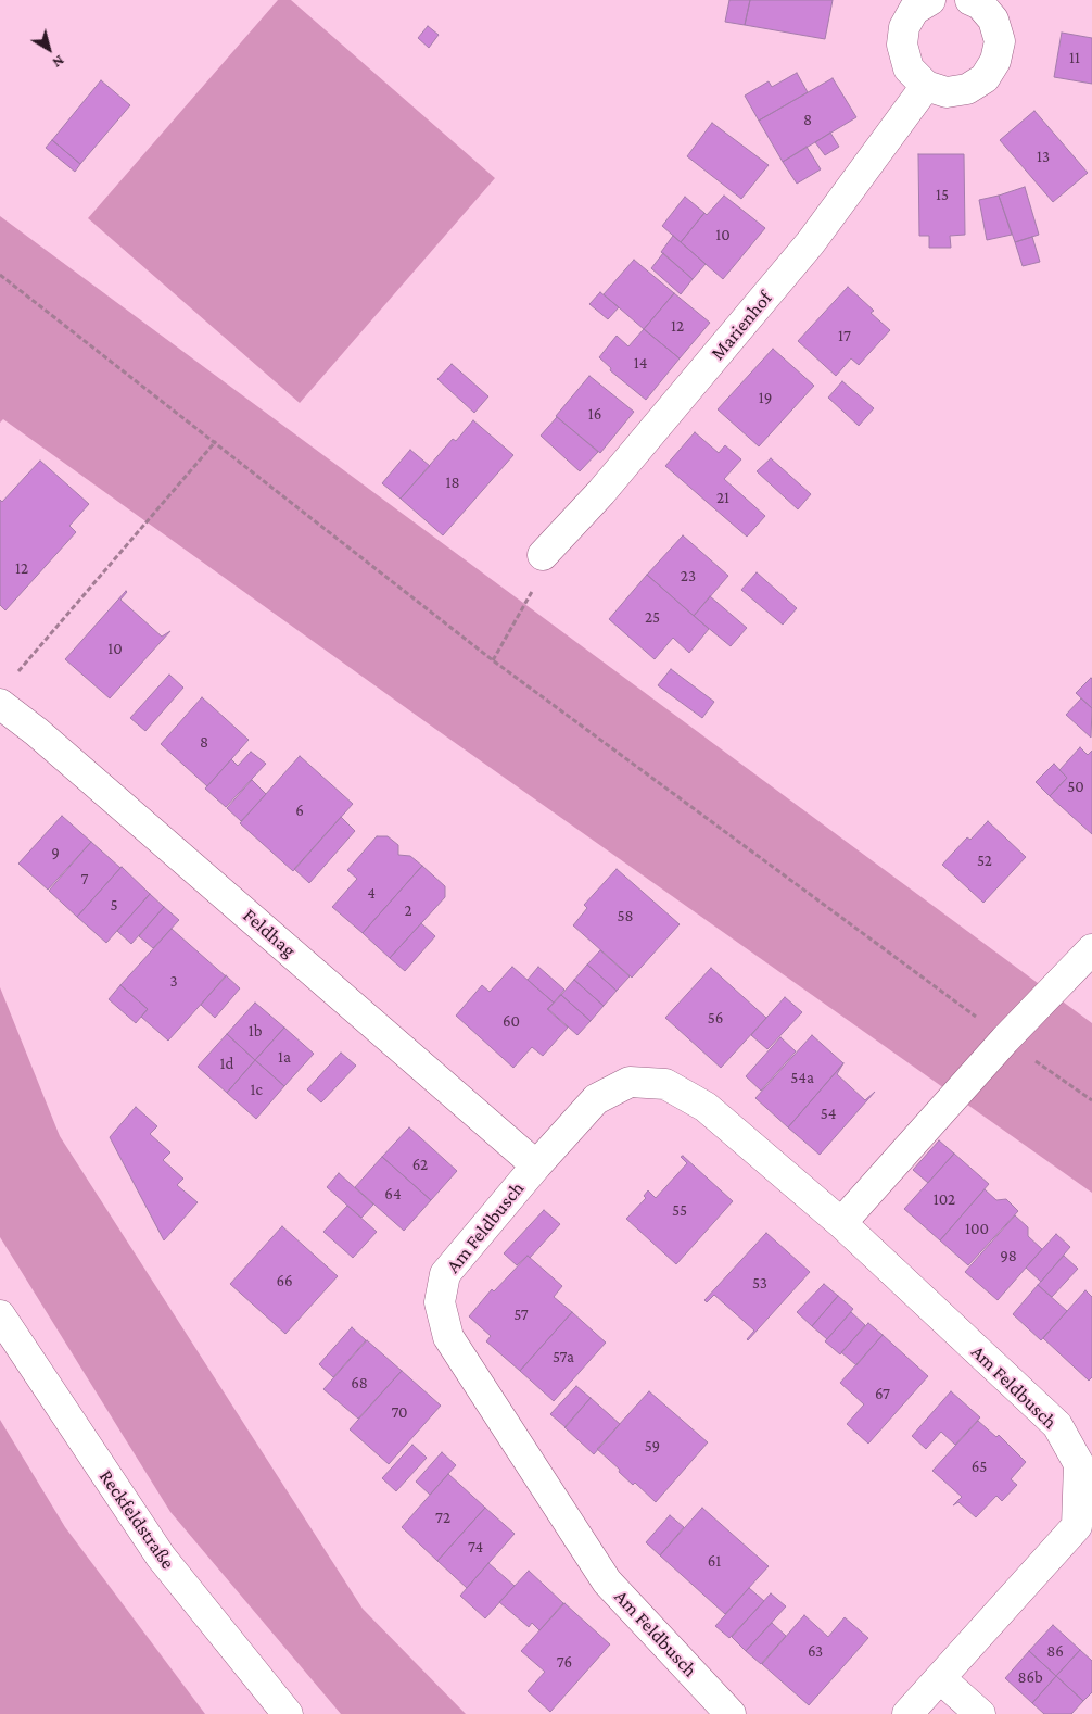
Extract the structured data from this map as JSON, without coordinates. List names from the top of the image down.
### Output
{
  "streets": {
    "street": [
      "Marienhof",
      "Feldhag",
      "Am Feldbusch",
      "Reckfeldstraße"
    ]
  },
  "crossings": [
    ["Feldhag", "Am Feldbusch"]
  ],
  "house_numbers": [
    "11",
    "8",
    "13",
    "15",
    "10",
    "12",
    "17",
    "14",
    "19",
    "16",
    "18",
    "21",
    "12",
    "23",
    "25",
    "10",
    "8",
    "50",
    "6",
    "9",
    "52",
    "7",
    "4",
    "5",
    "2",
    "58",
    "3",
    "56",
    "60",
    "1b",
    "1a",
    "1d",
    "54a",
    "1c",
    "54",
    "62",
    "64",
    "102",
    "55",
    "100",
    "98",
    "66",
    "53",
    "57",
    "57a",
    "68",
    "67",
    "70",
    "59",
    "65",
    "72",
    "74",
    "61",
    "63",
    "86",
    "76",
    "86b"
  ],
  "north": "bottom right"
}
